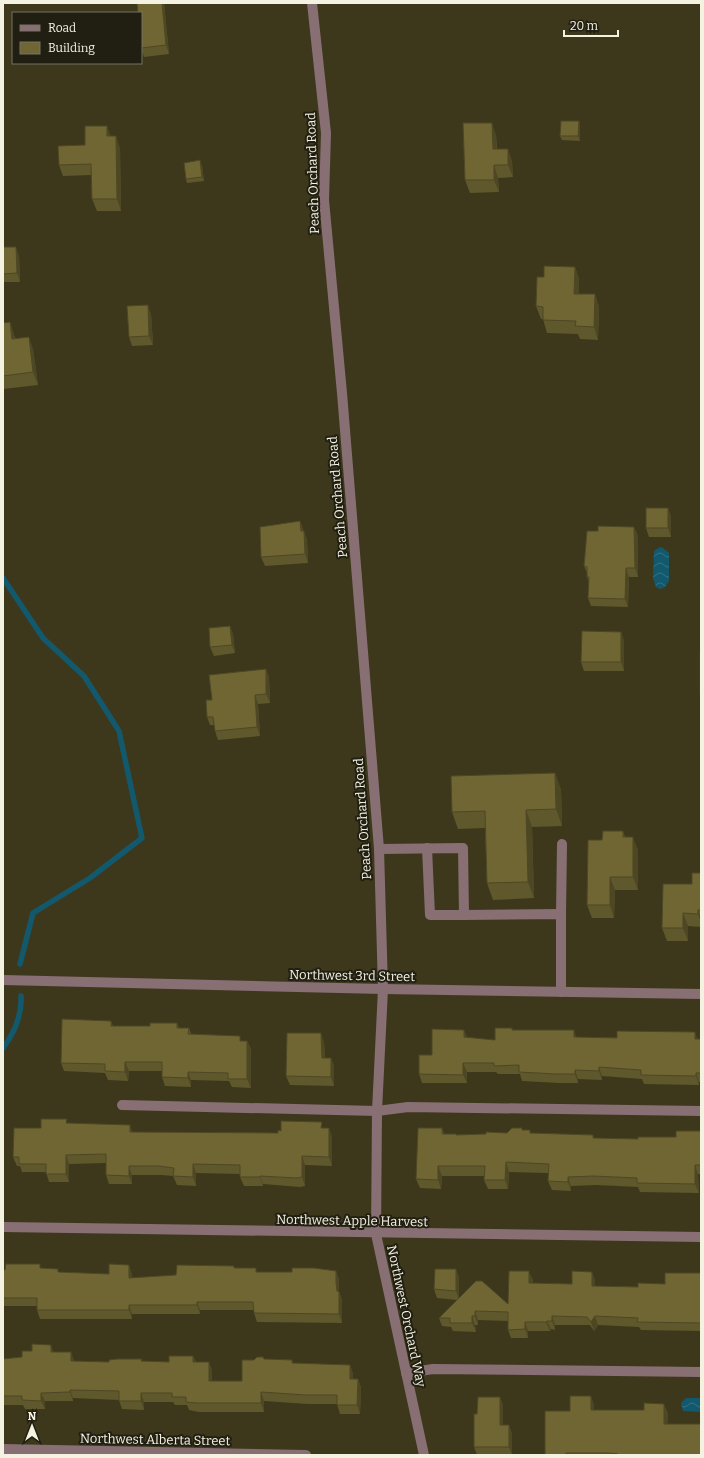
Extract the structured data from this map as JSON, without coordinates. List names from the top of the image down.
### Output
{
  "streets": {
    "street": [
      "Peach Orchard Road",
      "Northwest 3rd Street",
      "Northwest Apple Harvest",
      "Northwest Orchard Way",
      "Northwest Alberta Street"
    ]
  },
  "crossings": [
    ["Peach Orchard Road", "Northwest 3rd Street"],
    ["Peach Orchard Road", "Northwest Orchard Way"],
    ["Northwest 3rd Street", "Northwest Orchard Way"],
    ["Northwest Apple Harvest", "Northwest Orchard Way"]
  ],
  "legend": ["Road", "Building"],
  "scale_bar": "20 m",
  "north": "top"
}
